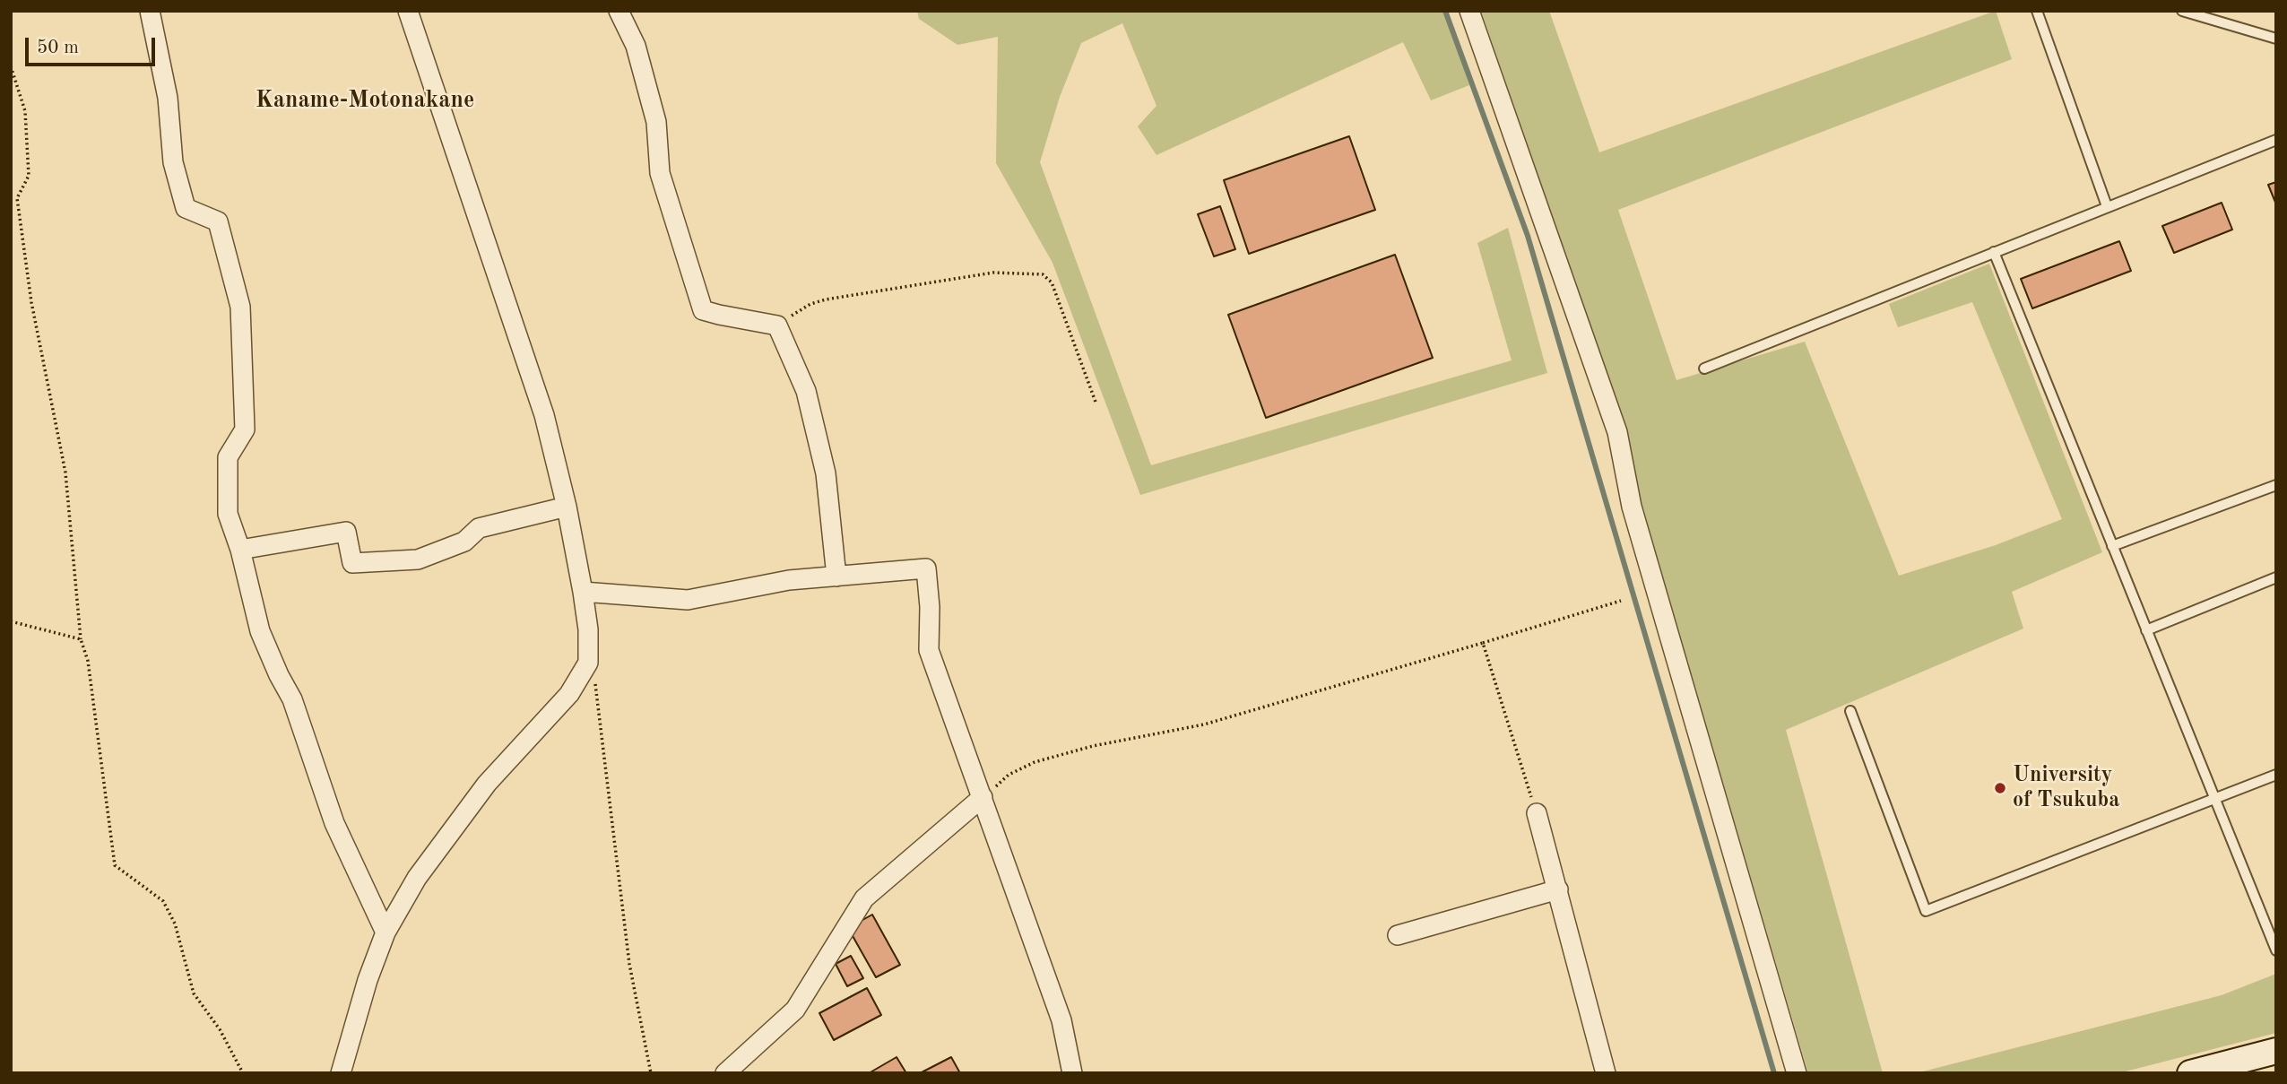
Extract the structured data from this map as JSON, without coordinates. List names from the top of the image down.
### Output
{
  "districts": ["Kaname-Motonakane"],
  "places": ["University of Tsukuba"],
  "scale_bar": "50 m"
}
